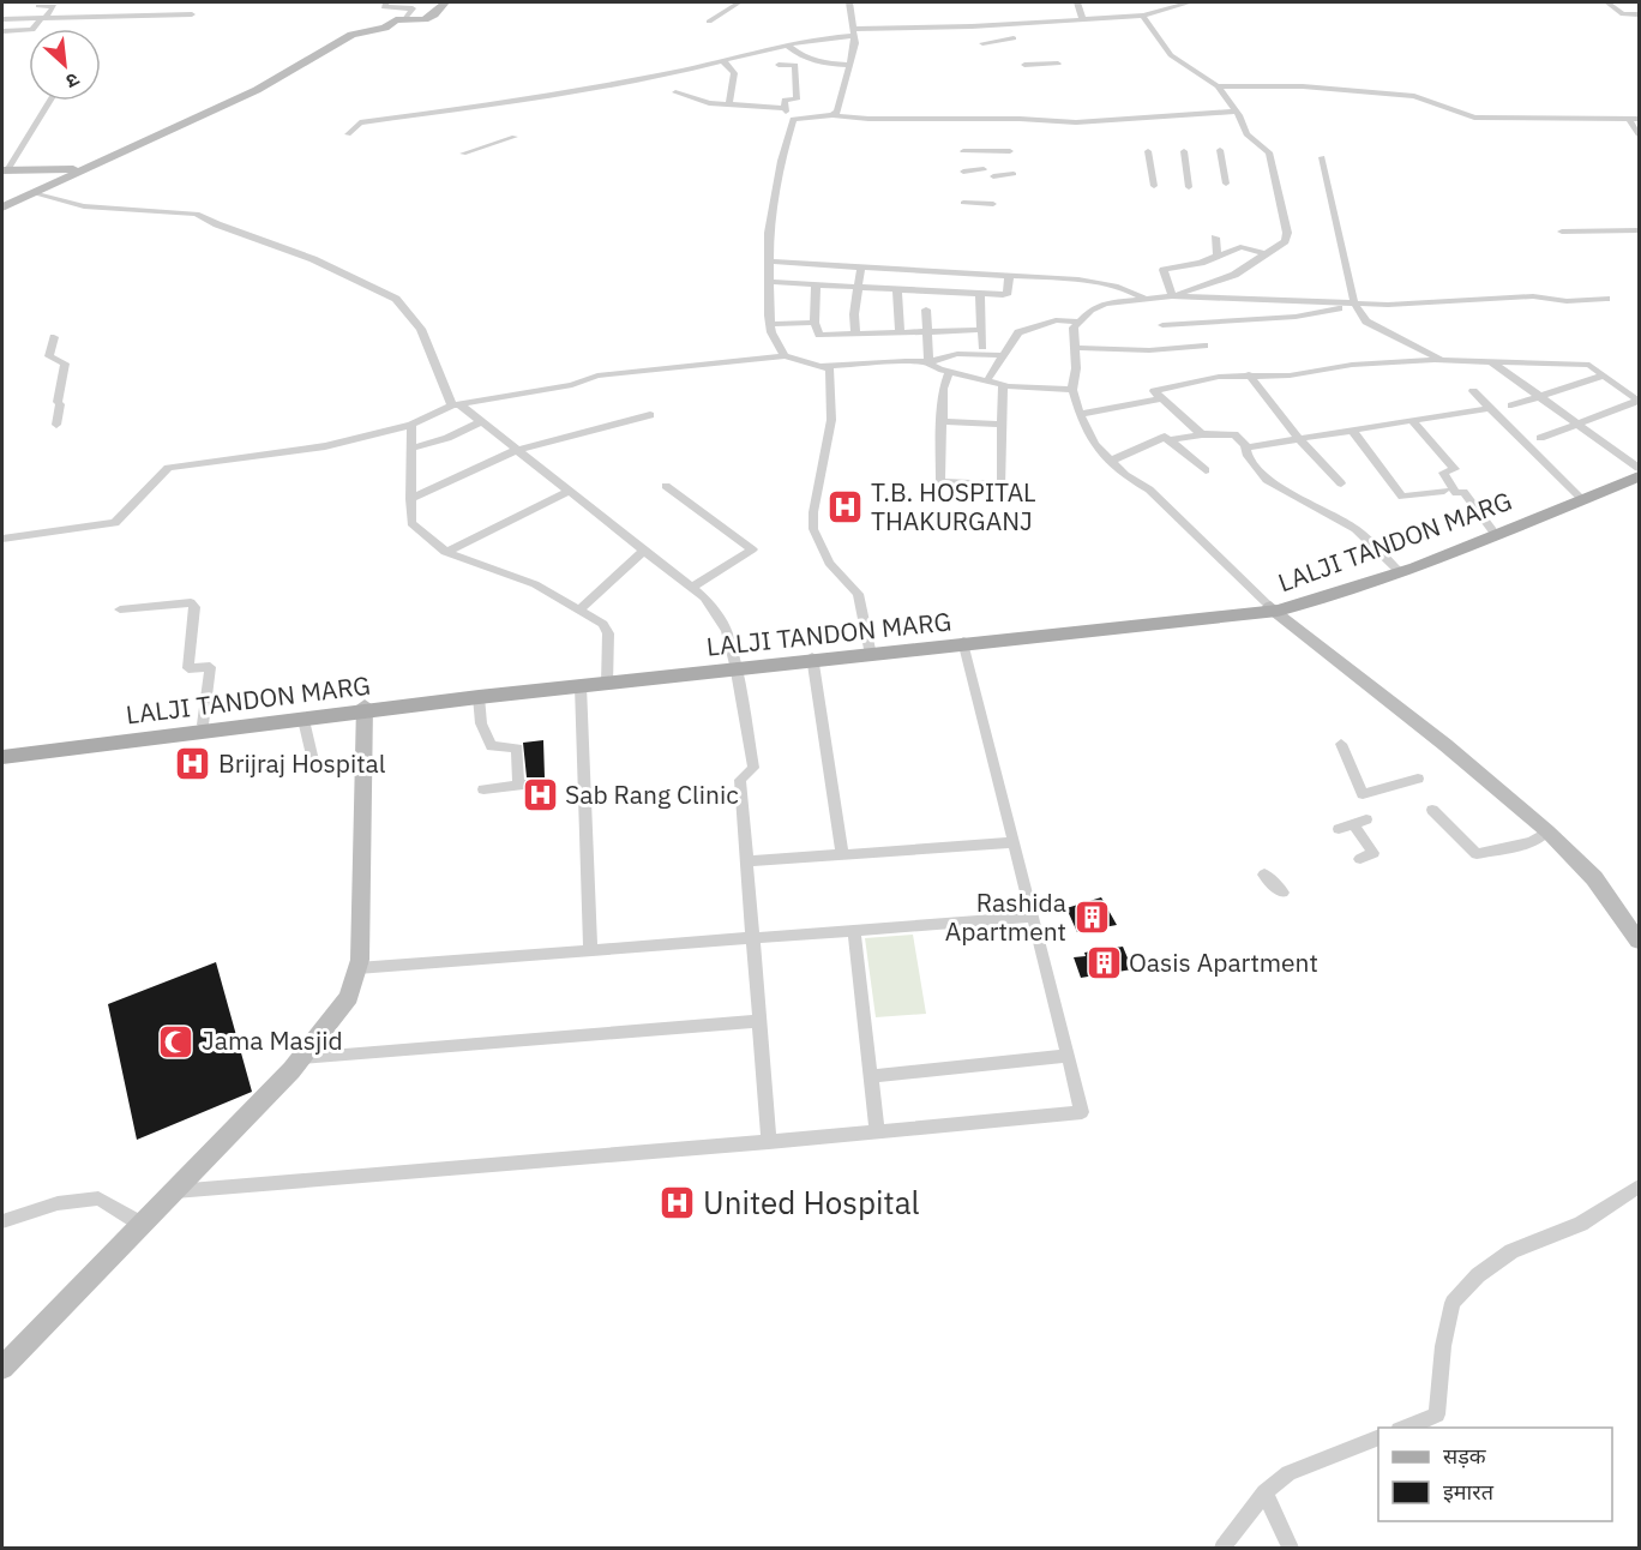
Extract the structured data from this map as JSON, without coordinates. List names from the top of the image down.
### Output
{
  "streets": {
    "main road": ["LALJI TANDON MARG"]
  },
  "places": {
    "hospital": [
      "T.B. HOSPITAL THAKURGANJ",
      "Brijraj Hospital",
      "Sab Rang Clinic",
      "United Hospital"
    ],
    "building": ["Rashida Apartment", "Oasis Apartment"],
    "mosque": ["Jama Masjid"]
  },
  "legend": ["सड़क", "इमारत"],
  "north": "bottom right"
}
